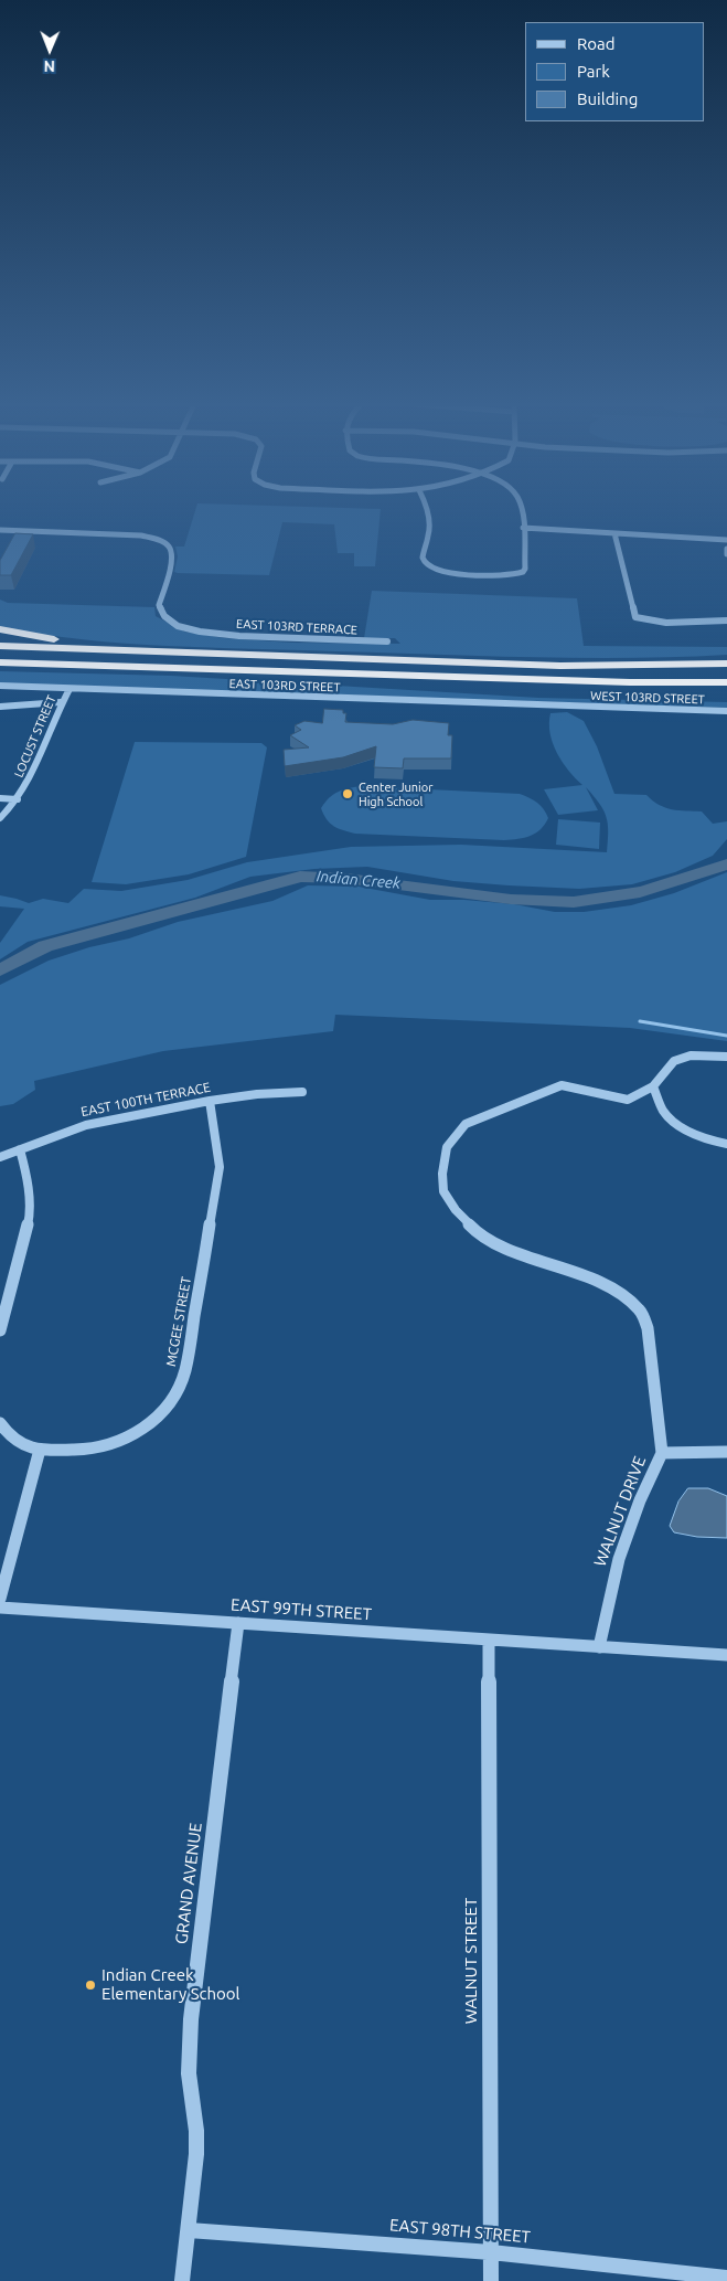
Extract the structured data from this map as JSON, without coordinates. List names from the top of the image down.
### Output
{
  "streets": {
    "street": [
      "EAST 103RD TERRACE",
      "EAST 103RD STREET",
      "WEST 103RD STREET",
      "LOCUST STREET",
      "EAST 100TH TERRACE",
      "MCGEE STREET",
      "WALNUT DRIVE",
      "EAST 99TH STREET",
      "GRAND AVENUE",
      "WALNUT STREET",
      "EAST 98TH STREET"
    ]
  },
  "crossings": [
    ["EAST 103RD STREET", "WEST 103RD STREET"],
    ["EAST 103RD STREET", "LOCUST STREET"],
    ["EAST 100TH TERRACE", "MCGEE STREET"],
    ["WALNUT DRIVE", "EAST 99TH STREET"],
    ["EAST 99TH STREET", "GRAND AVENUE"],
    ["EAST 99TH STREET", "WALNUT STREET"],
    ["GRAND AVENUE", "EAST 98TH STREET"],
    ["WALNUT STREET", "EAST 98TH STREET"]
  ],
  "water": ["Indian Creek"],
  "places": ["Center Junior High School", "Indian Creek Elementary School"],
  "legend": ["Road", "Park", "Building"],
  "north": "bottom"
}
